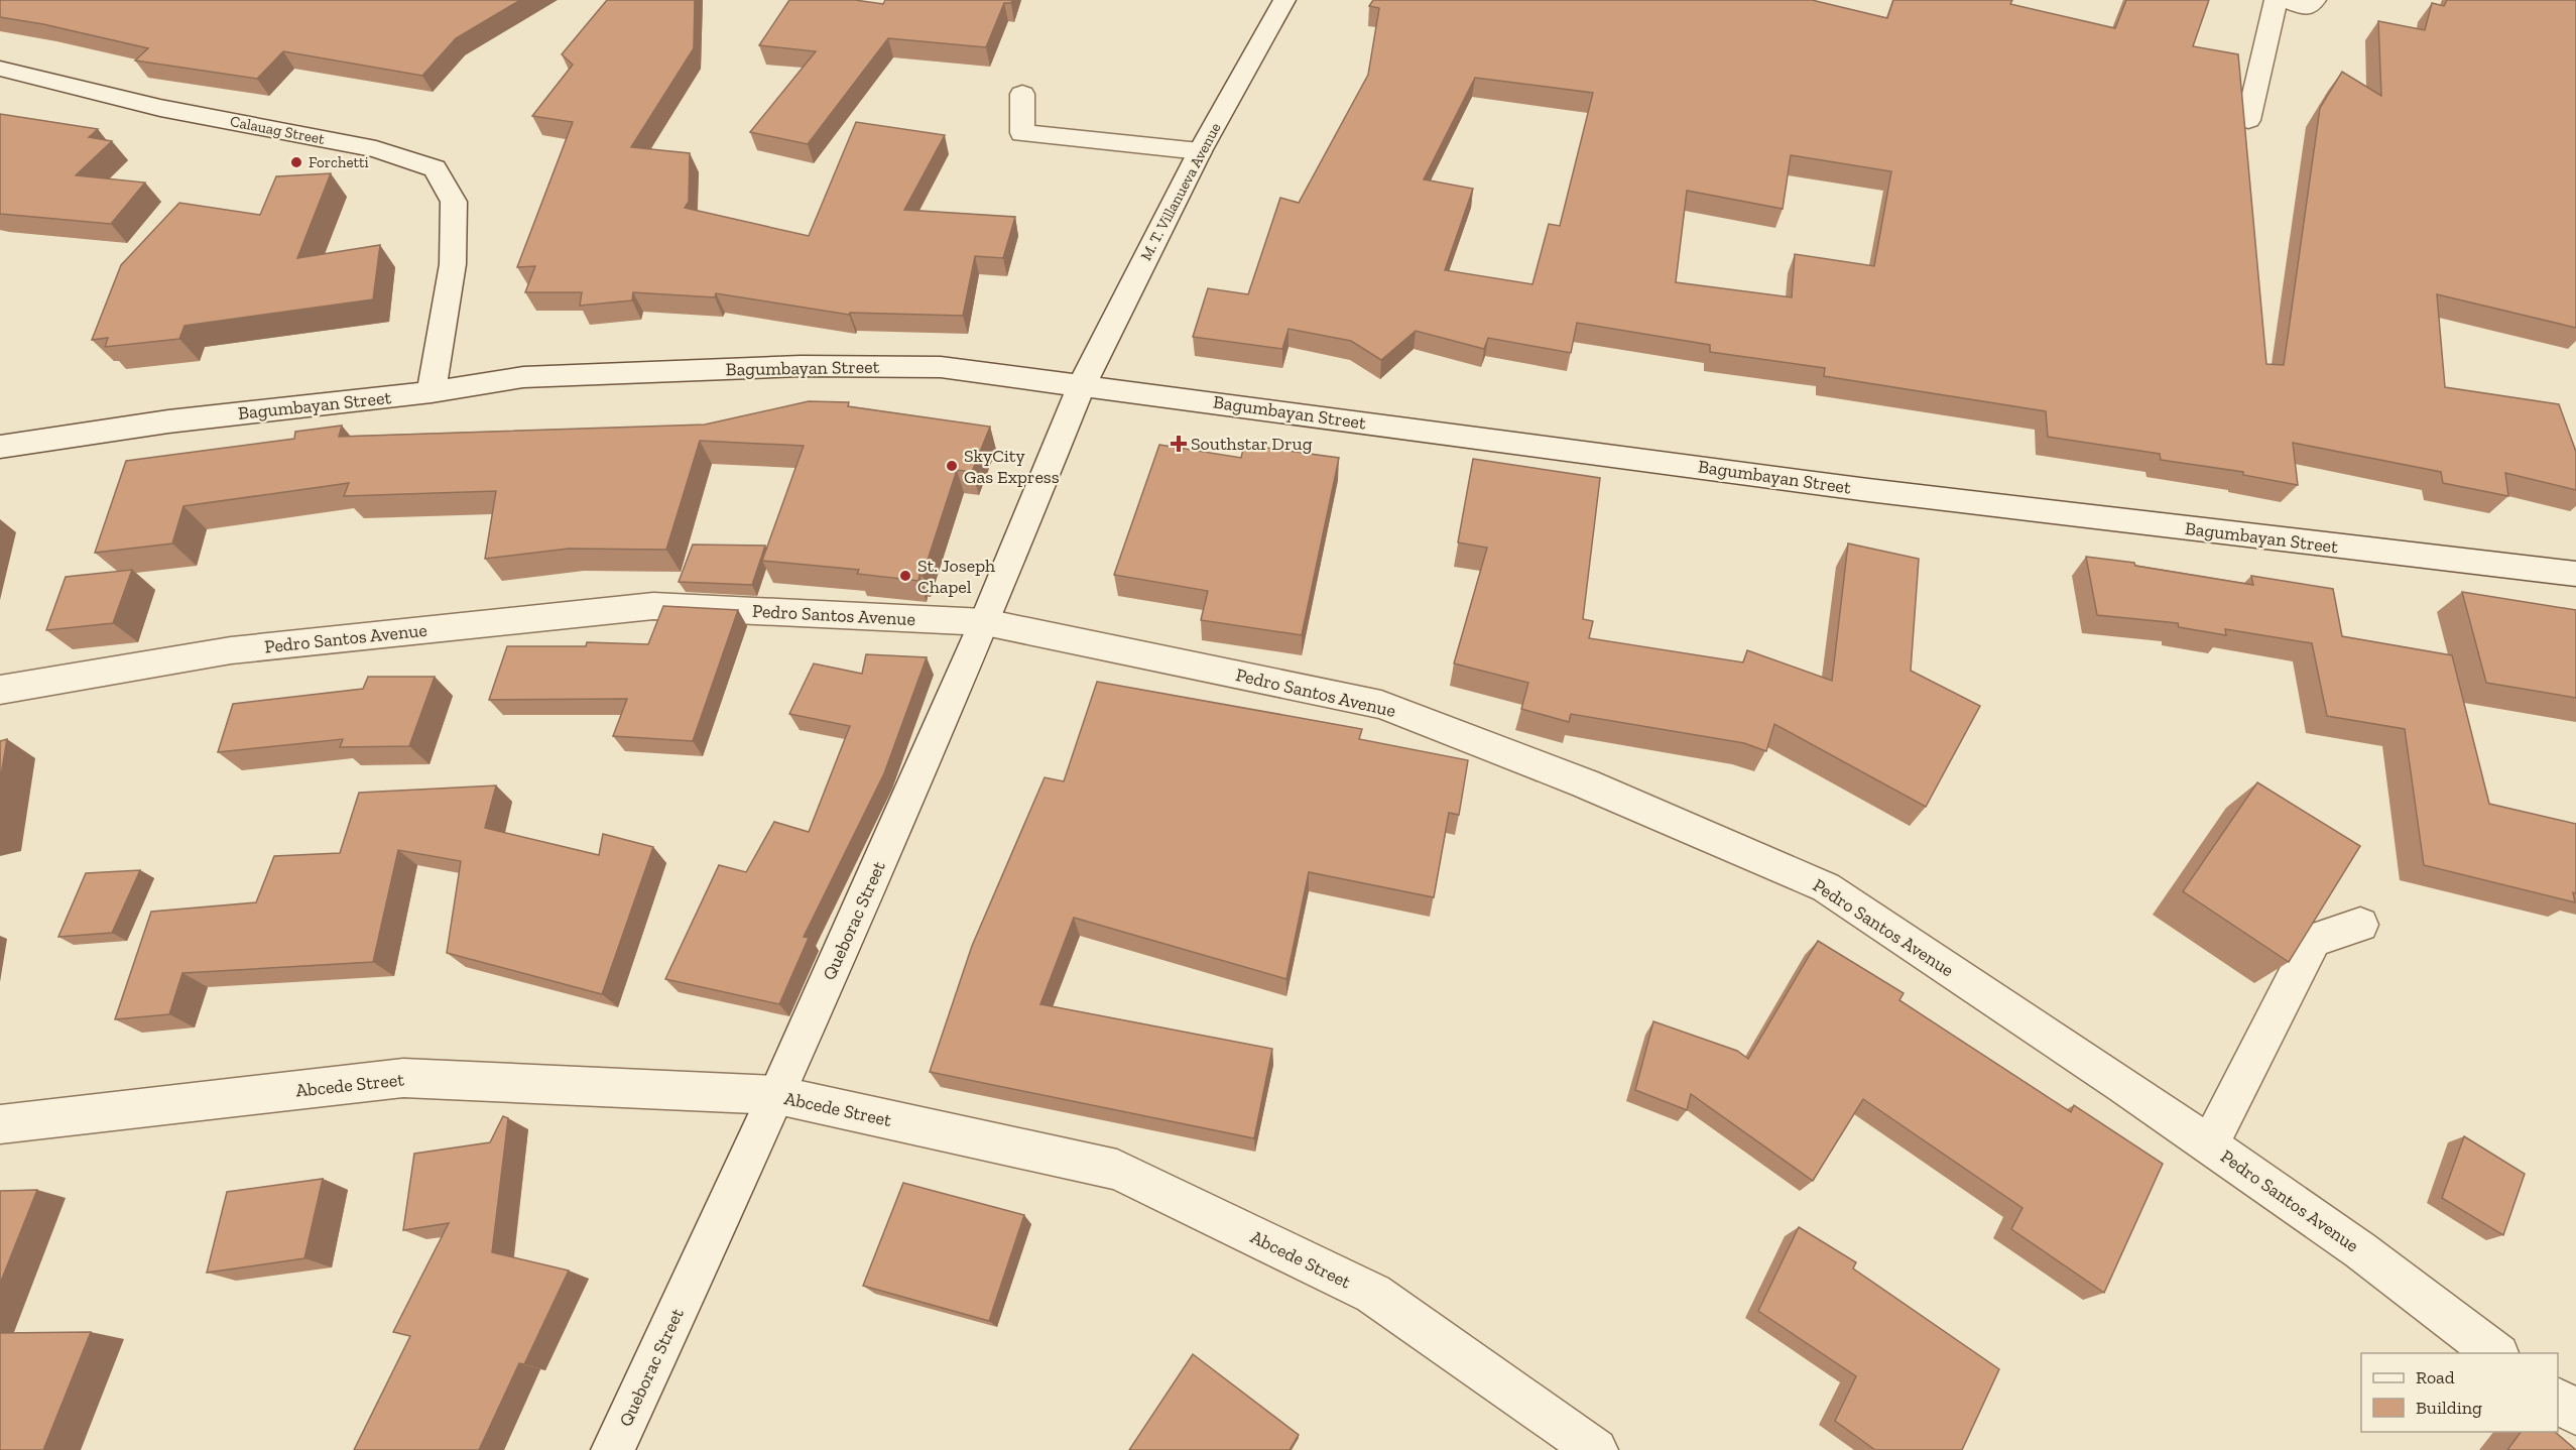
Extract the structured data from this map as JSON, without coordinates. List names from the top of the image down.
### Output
{
  "streets": {
    "street": [
      "Calauag Street",
      "M. T. Villanueva Avenue",
      "Bagumbayan Street",
      "Pedro Santos Avenue",
      "Queborac Street",
      "Abcede Street"
    ]
  },
  "crossings": [
    ["Calauag Street", "Bagumbayan Street"],
    ["M. T. Villanueva Avenue", "Bagumbayan Street"],
    ["M. T. Villanueva Avenue", "Queborac Street"],
    ["Bagumbayan Street", "Queborac Street"],
    ["Pedro Santos Avenue", "Queborac Street"],
    ["Queborac Street", "Abcede Street"]
  ],
  "places": {
    "other": ["Forchetti", "SkyCity Gas Express", "St. Joseph Chapel"],
    "health": ["Southstar Drug"]
  },
  "legend": ["Road", "Building"]
}
